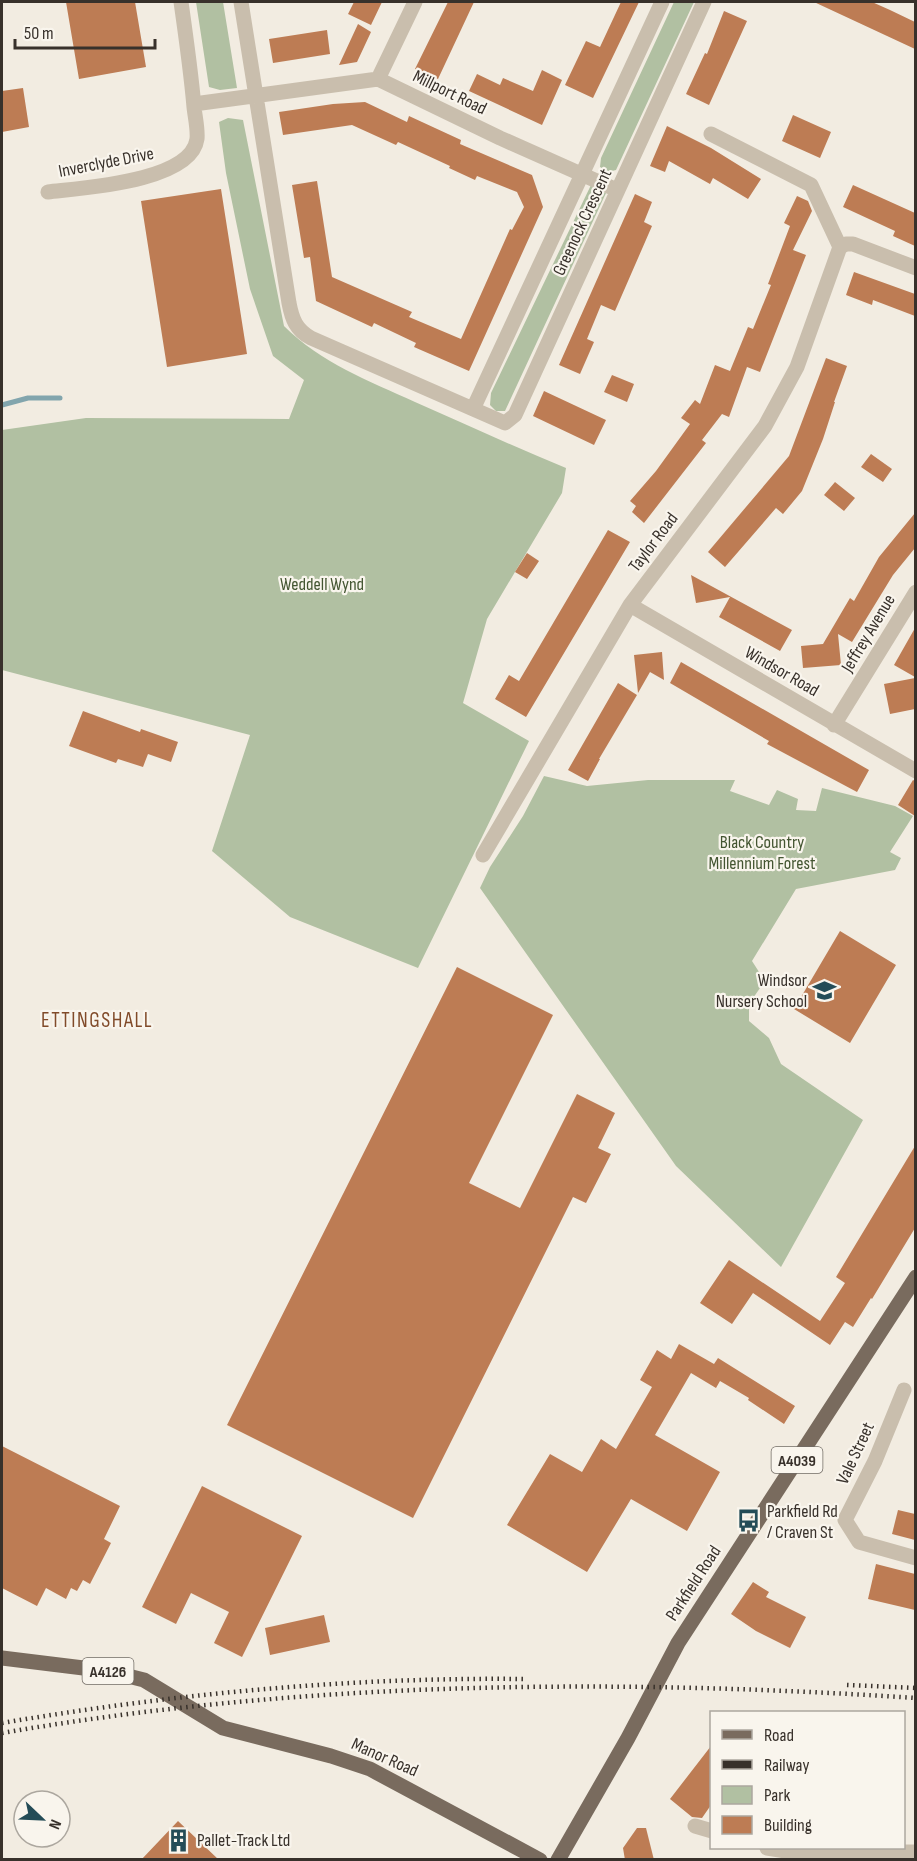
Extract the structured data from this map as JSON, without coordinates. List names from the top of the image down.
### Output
{
  "streets": {
    "main road": [
      "A4039",
      "Parkfield Road",
      "A4126",
      "Manor Road"
    ],
    "street": [
      "Millport Road",
      "Inverclyde Drive",
      "Greenock Crescent",
      "Taylor Road",
      "Jeffrey Avenue",
      "Windsor Road",
      "Vale Street"
    ]
  },
  "crossings": [
    ["Millport Road", "Greenock Crescent"],
    ["Taylor Road", "Windsor Road"],
    ["Jeffrey Avenue", "Windsor Road"]
  ],
  "districts": ["ETTINGSHALL"],
  "parks": ["Weddell Wynd", "Black Country Millennium Forest"],
  "places": {
    "school or university": ["Windsor Nursery School"],
    "bus stop": ["Parkfield Rd / Craven St"],
    "building": ["Pallet-Track Ltd"]
  },
  "legend": [
    "Road",
    "Railway",
    "Park",
    "Building"
  ],
  "scale_bar": "50 m",
  "north": "bottom right"
}
